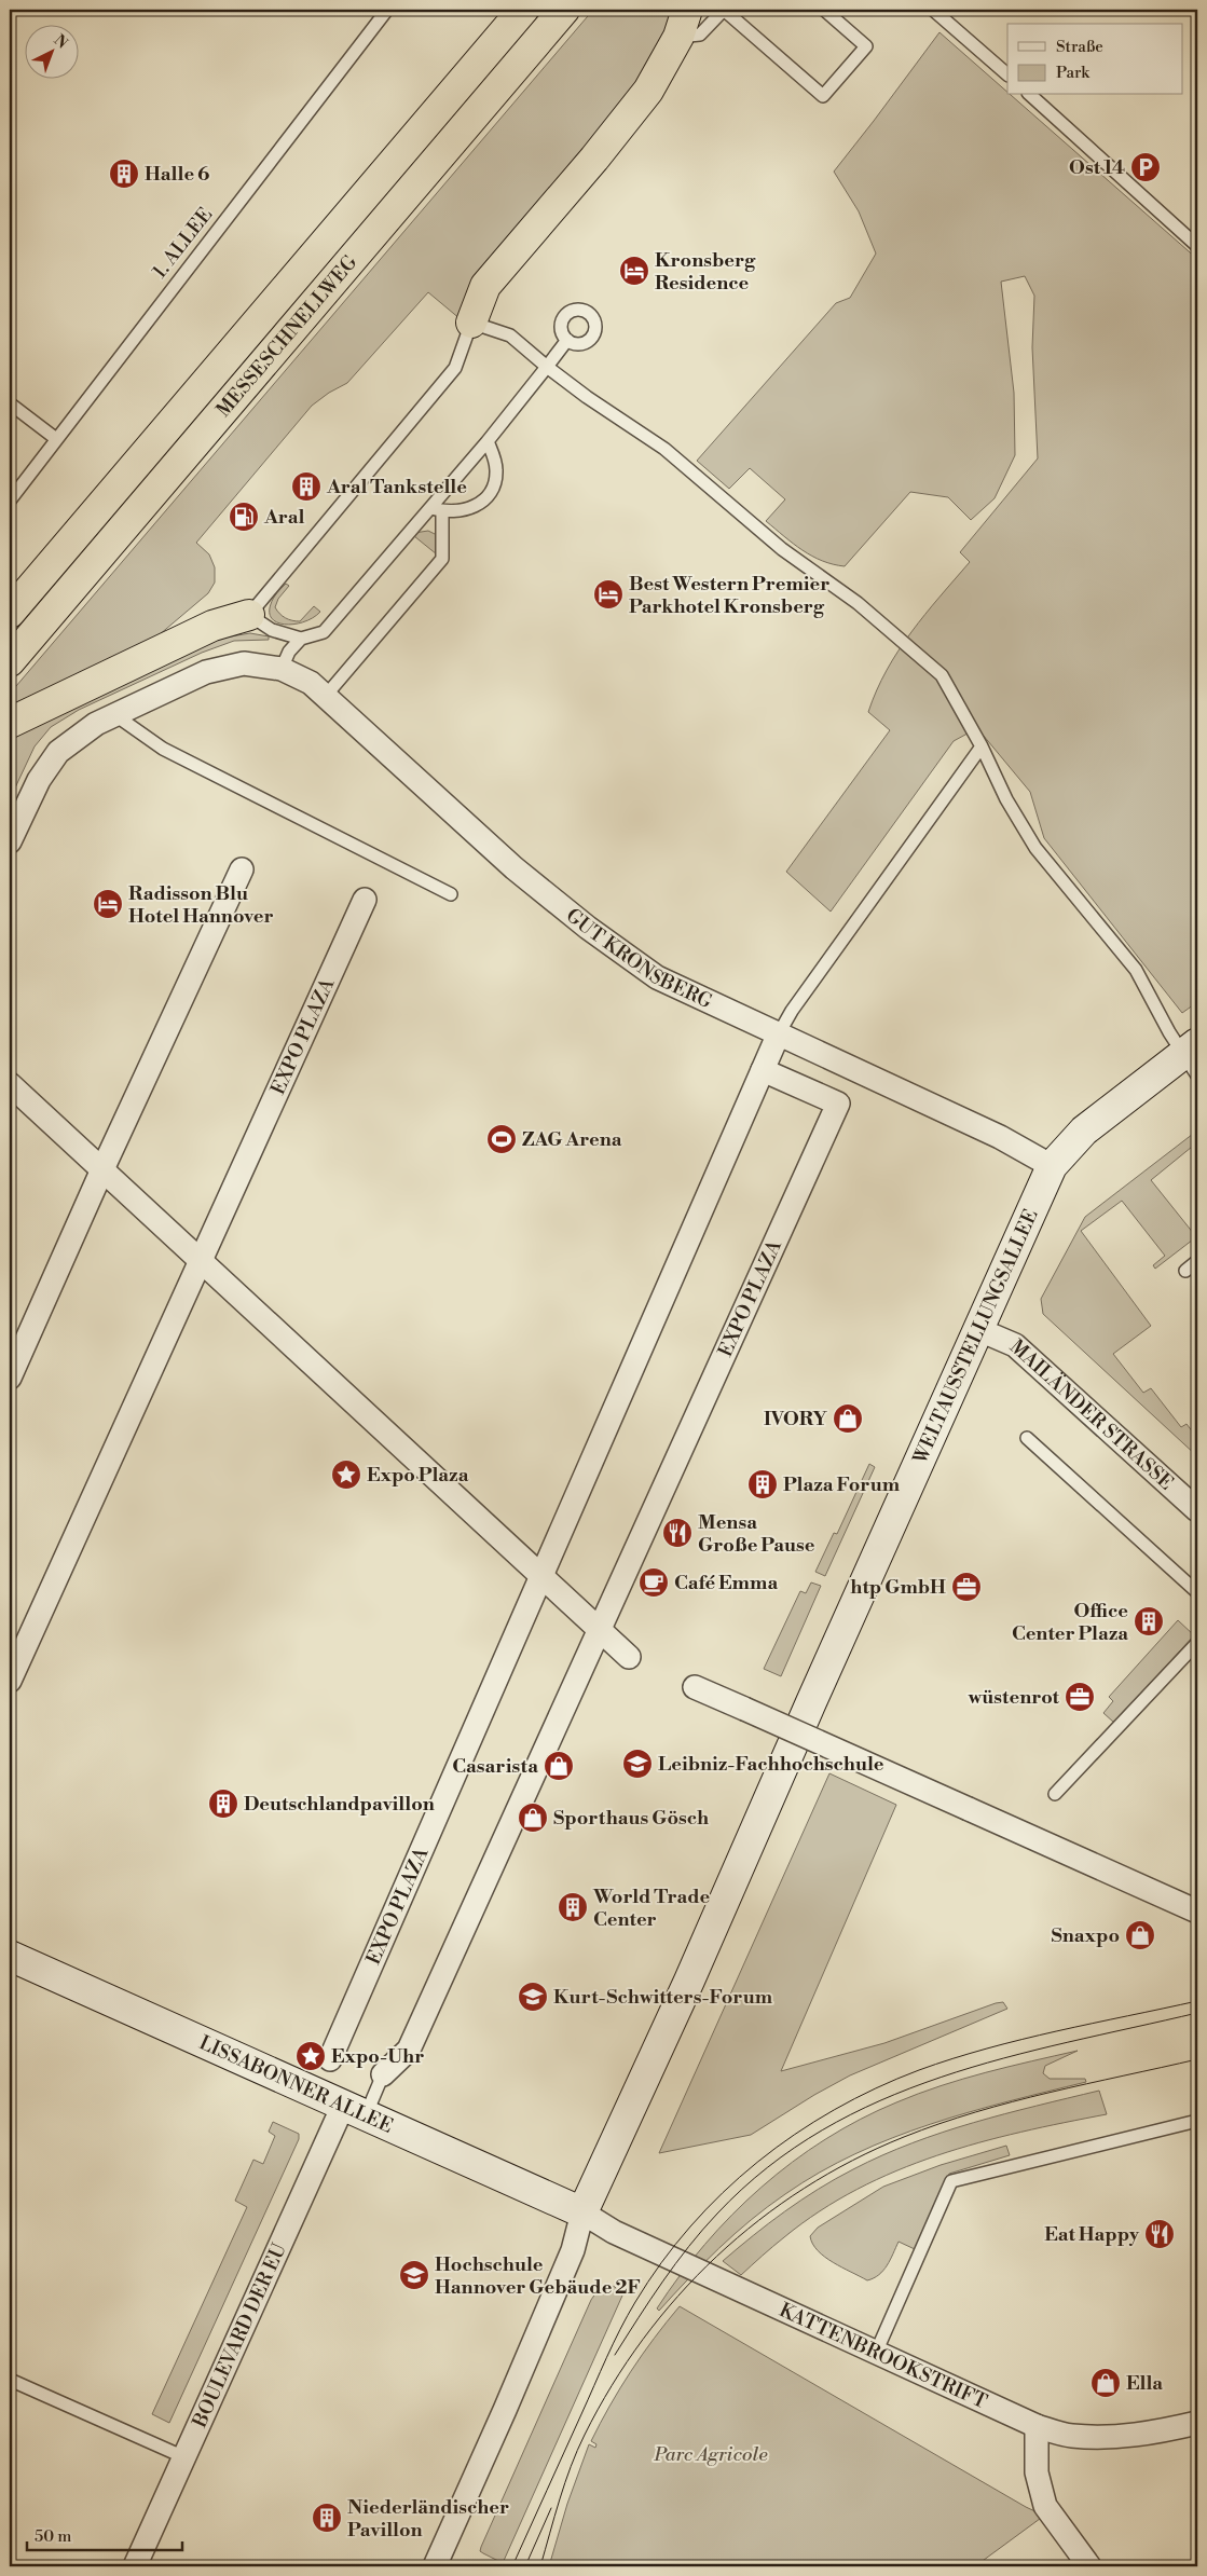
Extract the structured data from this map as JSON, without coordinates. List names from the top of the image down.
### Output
{
  "streets": {
    "highway": ["MESSESCHNELLWEG"],
    "main road": ["WELTAUSSTELLUNGSALLEE", "LISSABONNER ALLEE"],
    "street": [
      "GUT KRONSBERG",
      "EXPO PLAZA",
      "MAILÄNDER STRASSE",
      "BOULEVARD DER EU",
      "KATTENBROOKSTRIFT"
    ],
    "lane": ["1. ALLEE"]
  },
  "crossings": [
    ["GUT KRONSBERG", "EXPO PLAZA"],
    ["GUT KRONSBERG", "WELTAUSSTELLUNGSALLEE"],
    ["WELTAUSSTELLUNGSALLEE", "MAILÄNDER STRASSE"],
    ["WELTAUSSTELLUNGSALLEE", "LISSABONNER ALLEE"],
    ["WELTAUSSTELLUNGSALLEE", "KATTENBROOKSTRIFT"],
    ["LISSABONNER ALLEE", "BOULEVARD DER EU"],
    ["LISSABONNER ALLEE", "KATTENBROOKSTRIFT"]
  ],
  "parks": ["Parc Agricole"],
  "places": {
    "parking": ["Ost 14"],
    "building": [
      "Halle 6",
      "Aral Tankstelle",
      "Plaza Forum",
      "Office Center Plaza",
      "Deutschlandpavillon",
      "World Trade Center",
      "Niederländischer Pavillon"
    ],
    "hotel": ["Kronsberg Residence", "Best Western Premier Parkhotel Kronsberg", "Radisson Blu Hotel Hannover"],
    "fuel station": ["Aral"],
    "sports": ["ZAG Arena"],
    "shop": [
      "IVORY",
      "Casarista",
      "Sporthaus Gösch",
      "Snaxpo",
      "Ella"
    ],
    "place": ["Expo Plaza", "Expo-Uhr"],
    "restaurant": ["Mensa Große Pause", "Eat Happy"],
    "cafe": ["Café Emma"],
    "office": ["htp GmbH", "wüstenrot"],
    "school or university": ["Leibniz-Fachhochschule", "Kurt-Schwitters-Forum", "Hochschule Hannover Gebäude 2F"]
  },
  "legend": ["Straße", "Park"],
  "scale_bar": "50 m",
  "north": "top right"
}
